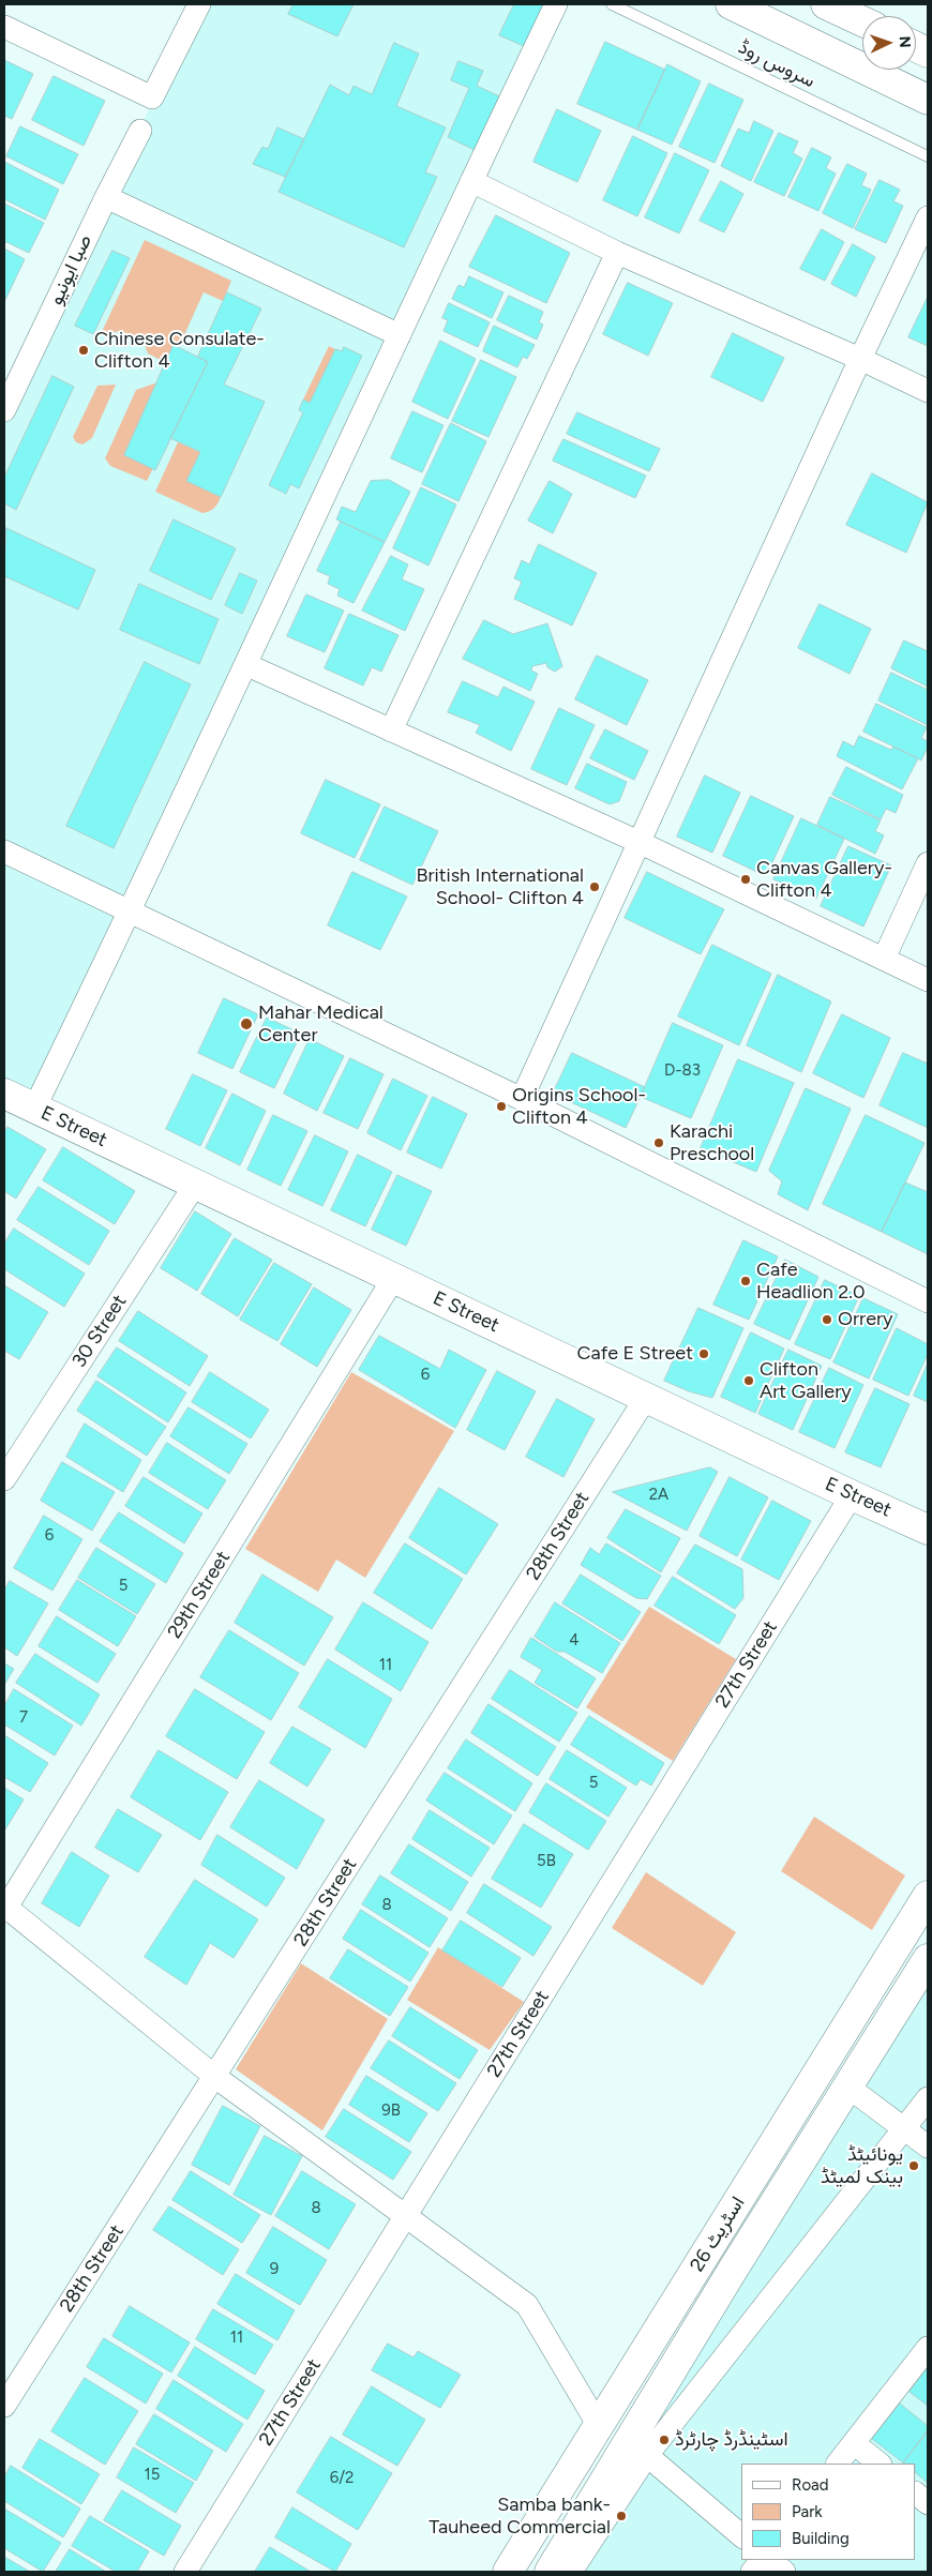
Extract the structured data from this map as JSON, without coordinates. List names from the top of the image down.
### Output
{
  "streets": {
    "main road": ["E Street", "اسٹریٹ 26"],
    "street": [
      "صبا ایونیو",
      "30 Street",
      "28th Street",
      "29th Street",
      "27th Street"
    ],
    "lane": ["سروس روڈ"]
  },
  "crossings": [
    ["E Street", "30 Street"],
    ["E Street", "28th Street"],
    ["E Street", "29th Street"],
    ["E Street", "27th Street"]
  ],
  "places": [
    "Chinese Consulate- Clifton 4",
    "Canvas Gallery- Clifton 4",
    "British International School- Clifton 4",
    "Mahar Medical Center",
    "Origins School- Clifton 4",
    "Karachi Preschool",
    "Cafe Headlion 2.0",
    "Orrery",
    "Cafe E Street",
    "Clifton Art Gallery",
    "یونائیٹڈ بینک لمیٹڈ",
    "اسٹینڈرڈ چارٹرڈ",
    "Samba bank- Tauheed Commercial"
  ],
  "house_numbers": [
    "D-83",
    "6",
    "2A",
    "6",
    "5",
    "4",
    "11",
    "7",
    "5",
    "5B",
    "8",
    "9B",
    "8",
    "9",
    "11",
    "15",
    "6/2"
  ],
  "legend": ["Road", "Park", "Building"],
  "north": "right"
}
